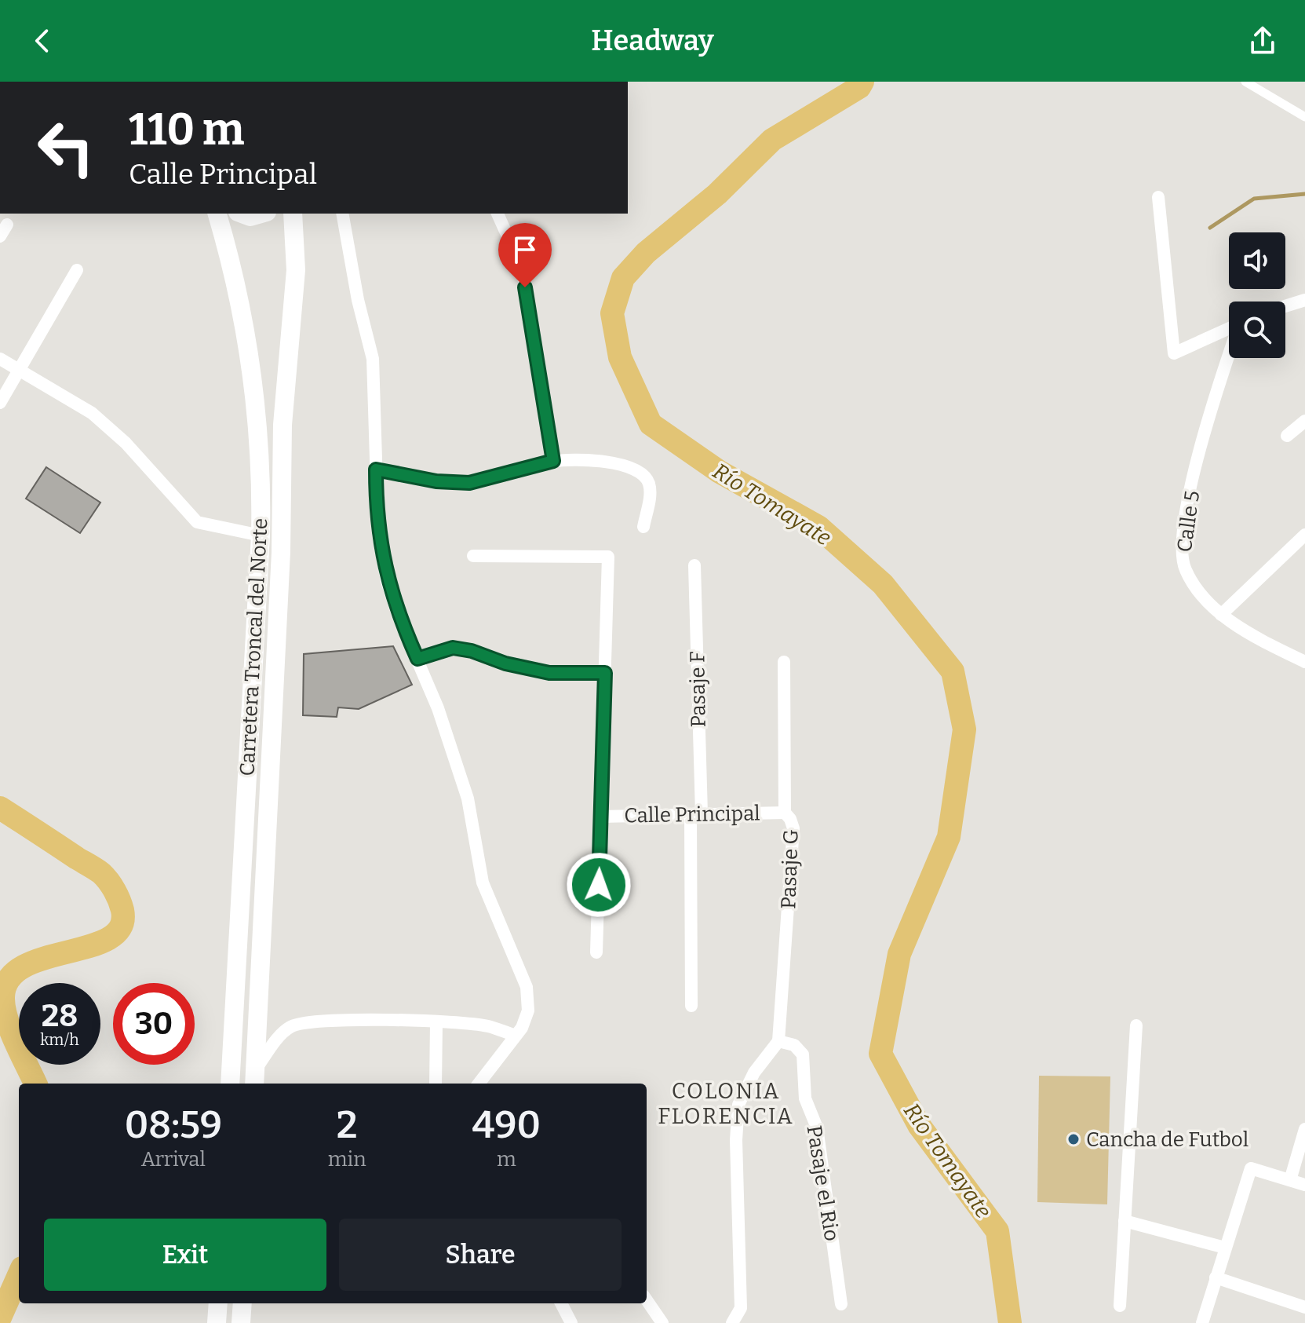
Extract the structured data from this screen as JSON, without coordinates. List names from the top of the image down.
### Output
{
  "streets": {
    "main road": ["Carretera Troncal del Norte"],
    "street": [
      "Calle 5",
      "Pasaje F",
      "Calle Principal",
      "Pasaje G",
      "Pasaje el Rio"
    ]
  },
  "crossings": [
    ["Pasaje F", "Calle Principal"],
    ["Calle Principal", "Pasaje G"],
    ["Pasaje G", "Pasaje el Rio"]
  ],
  "districts": ["COLONIA FLORENCIA"],
  "water": ["Río Tomayate"],
  "places": ["Cancha de Futbol"],
  "page": {
    "header": "Headway",
    "turn": ["110 m", "Calle Principal"],
    "speed": "28 km/h",
    "limit": "30",
    "eta": [
      "08:59",
      "Arrival",
      "2",
      "min",
      "490",
      "m"
    ],
    "buttons": ["Exit", "Share"]
  }
}
